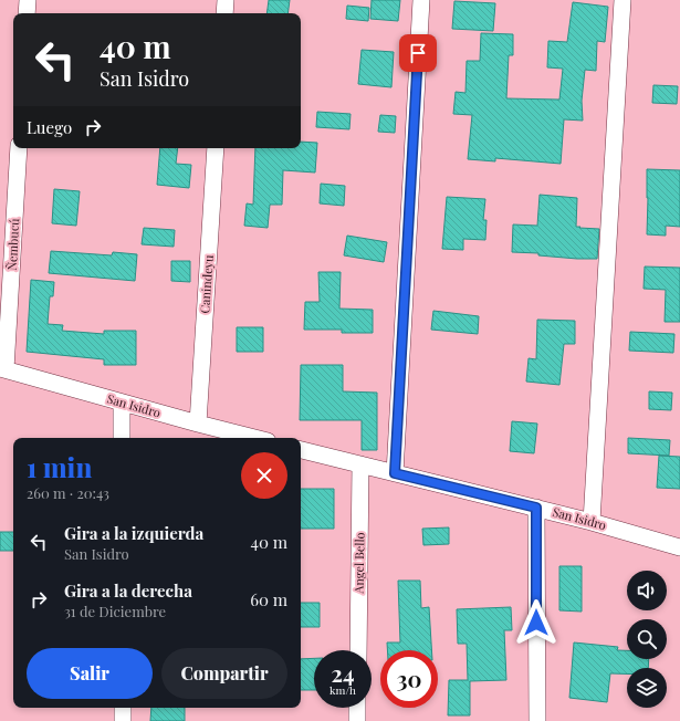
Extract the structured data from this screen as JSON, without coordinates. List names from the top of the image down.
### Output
{
  "streets": {
    "street": [
      "Ñembucú",
      "Canindeyu",
      "San Isidro",
      "Angel Bello"
    ]
  },
  "crossings": [
    ["Ñembucú", "San Isidro"],
    ["Canindeyu", "San Isidro"],
    ["San Isidro", "Angel Bello"]
  ],
  "page": {
    "turn": ["40 m", "San Isidro"],
    "then": "Luego",
    "heading": ["1 min", "260 m · 20:43"],
    "list": [
      {
        "name": "Gira a la izquierda",
        "note": "San Isidro",
        "value": "40 m"
      },
      {
        "name": "Gira a la derecha",
        "note": "31 de Diciembre",
        "value": "60 m"
      }
    ],
    "buttons": ["Salir", "Compartir"],
    "speed": "24 km/h",
    "limit": "30"
  }
}
